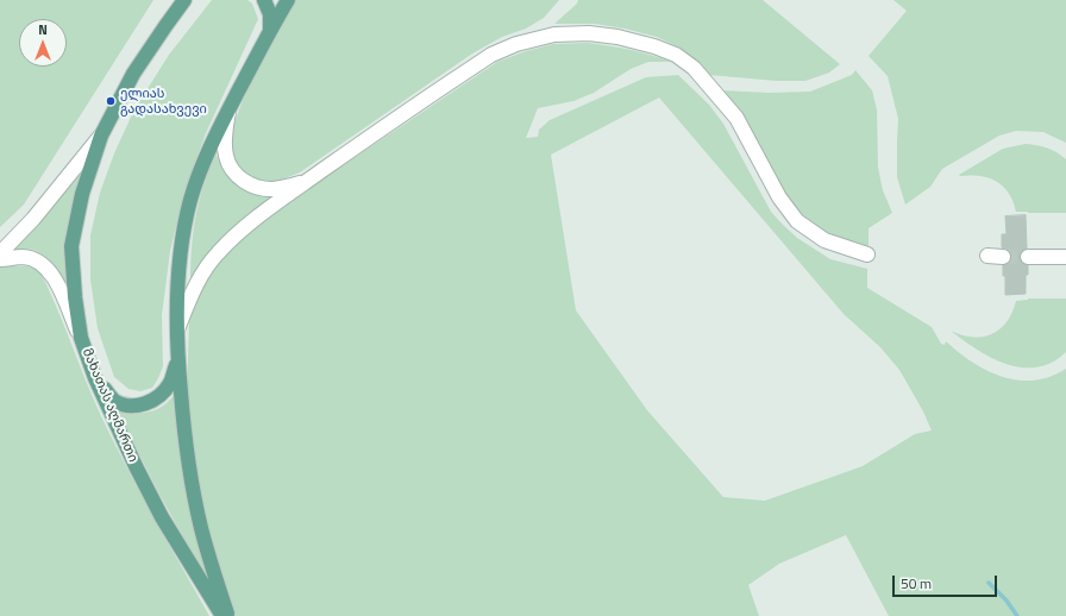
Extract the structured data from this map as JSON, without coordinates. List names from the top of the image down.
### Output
{
  "streets": {
    "main road": ["მახათას აღმართი"]
  },
  "places": ["ელიას გადასახვევი"],
  "scale_bar": "50 m",
  "north": "top"
}
